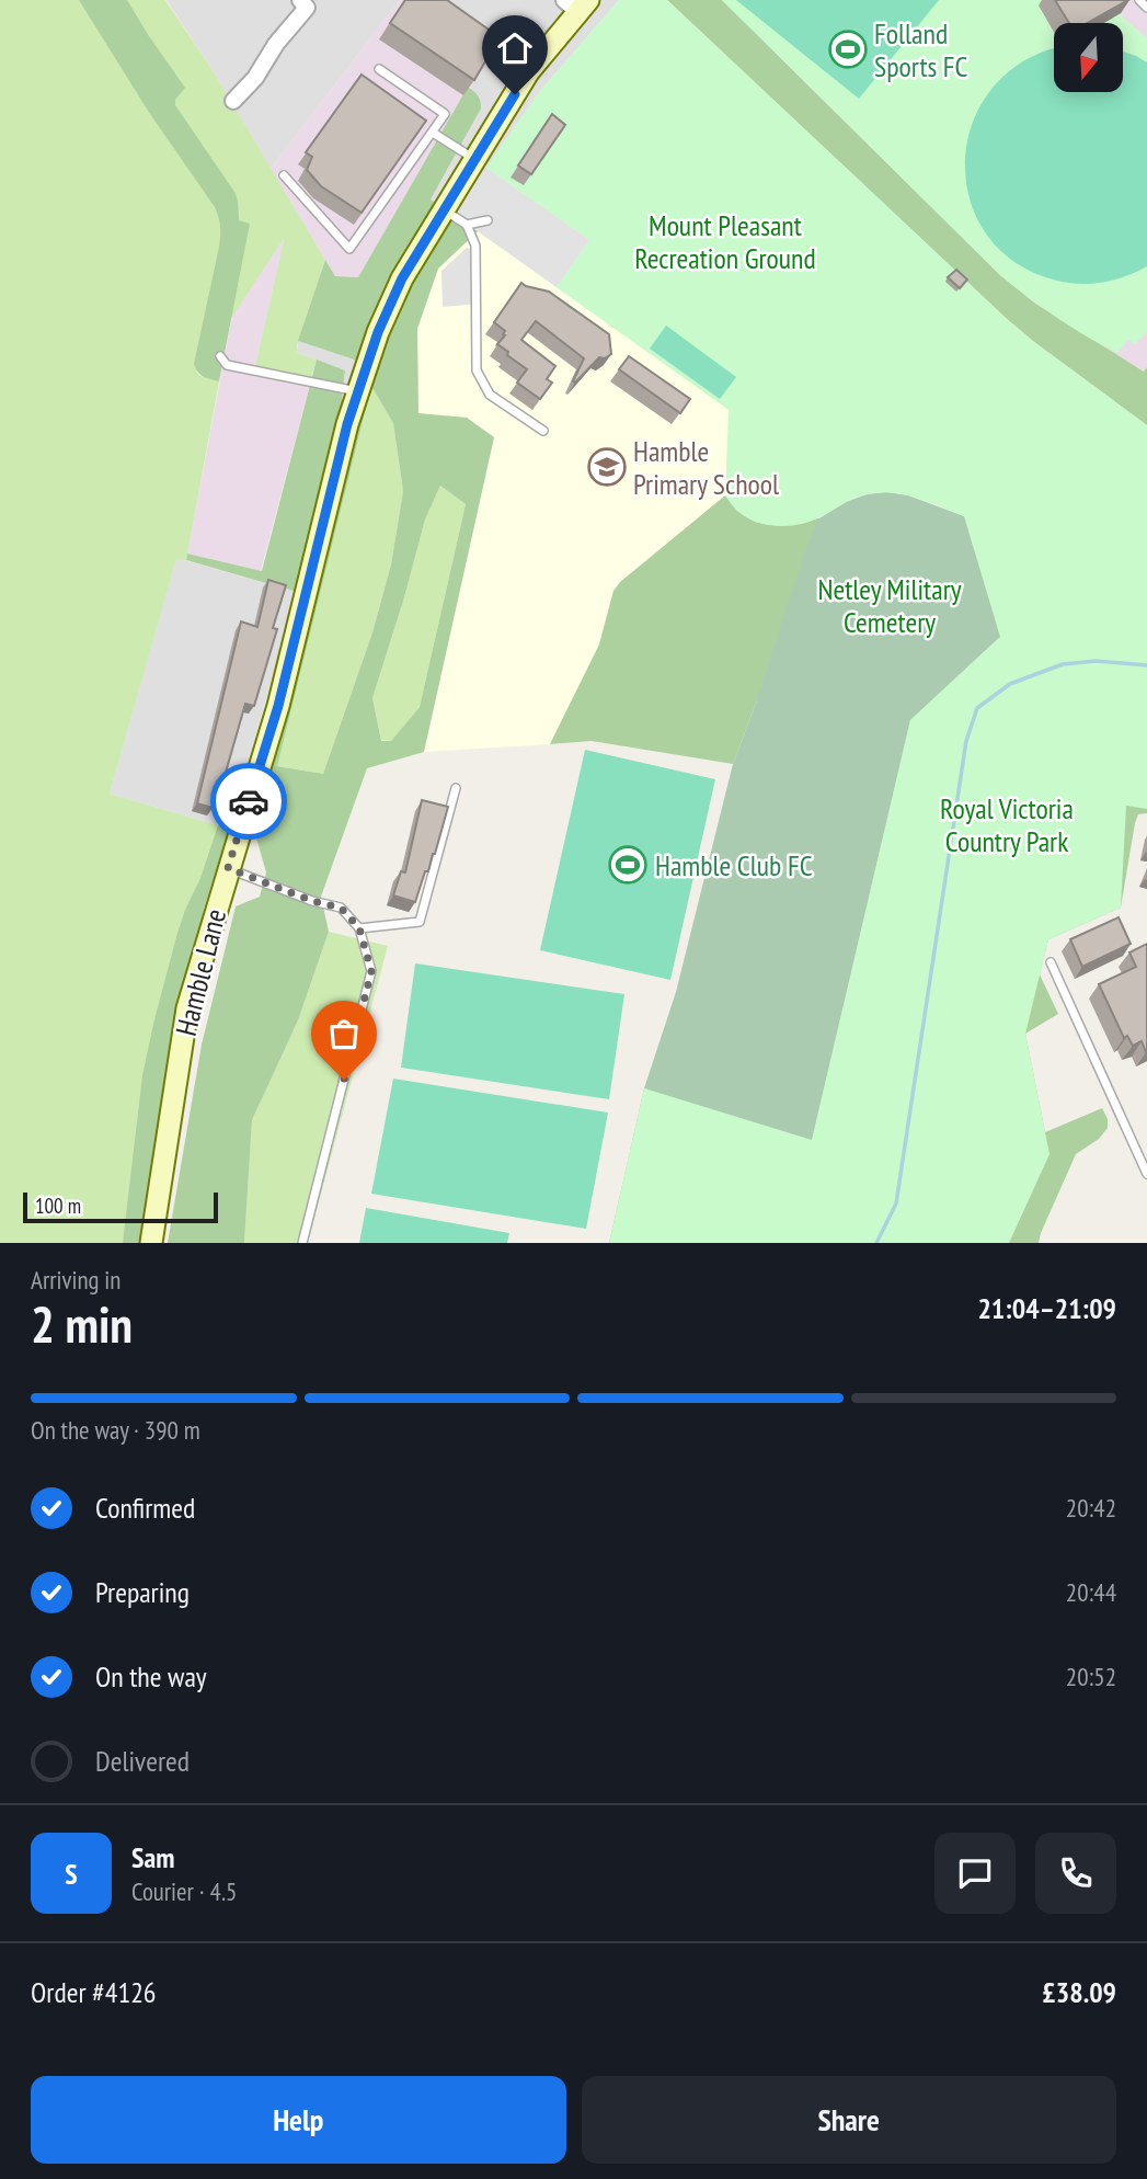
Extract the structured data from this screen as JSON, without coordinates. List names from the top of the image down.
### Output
{
  "streets": {
    "main road": ["Hamble Lane"]
  },
  "parks": ["Mount Pleasant Recreation Ground", "Netley Military Cemetery", "Royal Victoria Country Park"],
  "places": {
    "sports": ["Folland Sports FC", "Hamble Club FC"],
    "school or university": ["Hamble Primary School"]
  },
  "scale_bar": "100 m",
  "north": "bottom",
  "page": {
    "scale": "100 m",
    "heading": ["2 min", "Arriving in", "21:04–21:09"],
    "panel": [
      "Sam",
      "Courier · 4.5",
      "Order #4126",
      "£38.09"
    ],
    "bar": "On the way · 390 m",
    "list": [
      ["Confirmed", "20:42"],
      ["Preparing", "20:44"],
      ["On the way", "20:52"],
      "Delivered"
    ],
    "round": "S",
    "buttons": ["Help", "Share"]
  }
}
